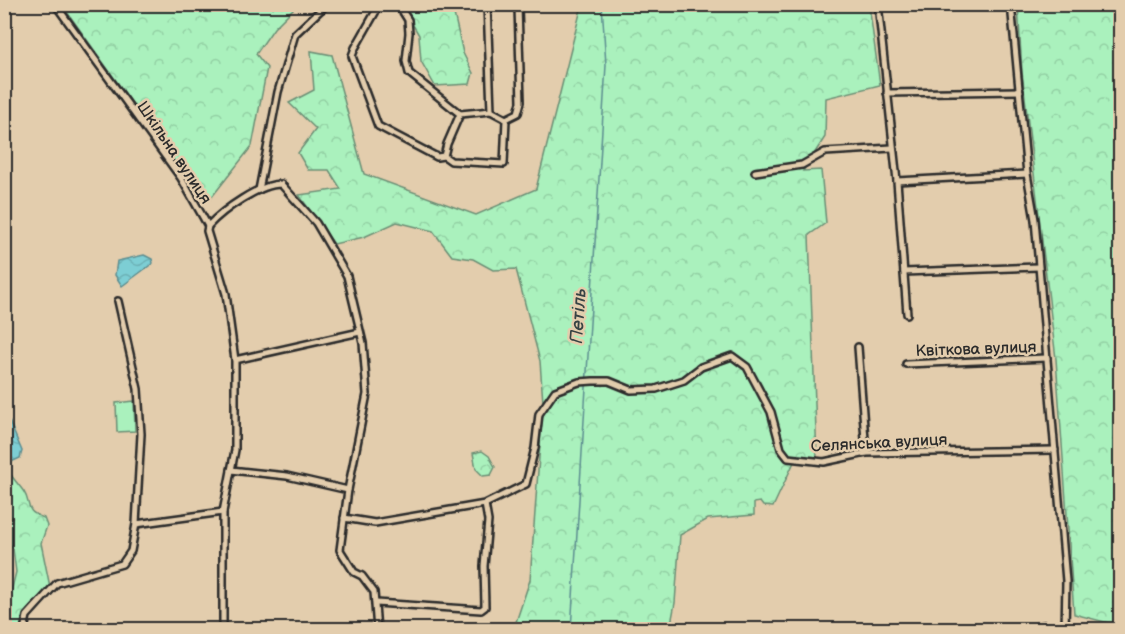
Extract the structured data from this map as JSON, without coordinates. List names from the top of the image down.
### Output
{
  "streets": {
    "street": ["Шкільна вулиця", "Квіткова вулиця", "Селянська вулиця"]
  },
  "water": ["Петіль"]
}
